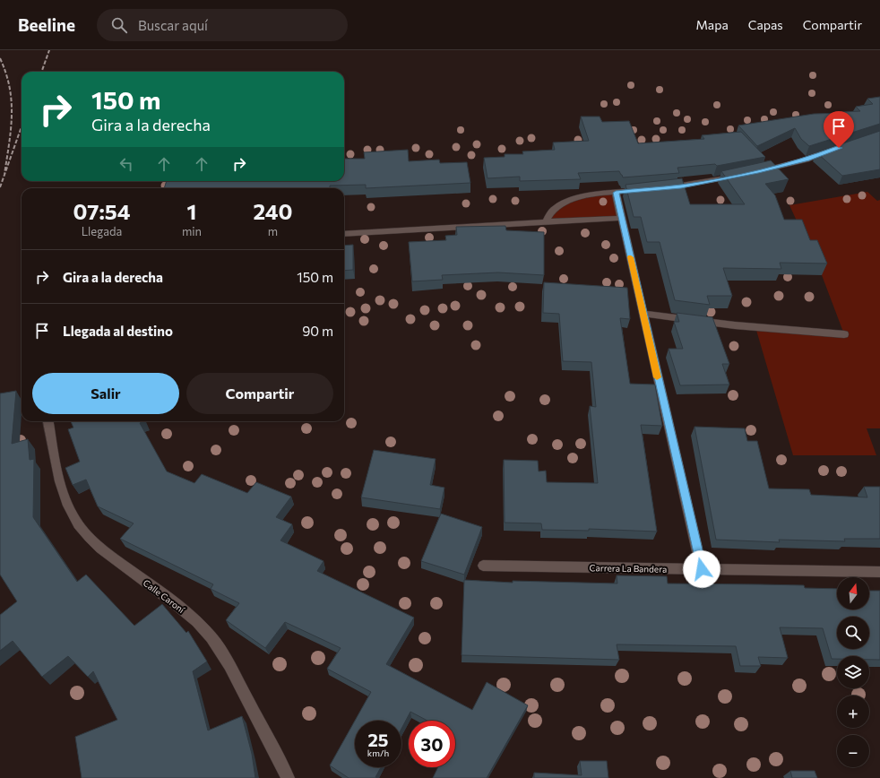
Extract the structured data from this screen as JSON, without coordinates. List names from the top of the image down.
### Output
{
  "streets": {
    "street": ["Carrera La Bandera", "Calle Caroní"]
  },
  "north": "top",
  "page": {
    "header": "Beeline",
    "search": "Buscar aquí",
    "nav": ["Mapa", "Capas", "Compartir"],
    "turn": ["150 m", "Gira a la derecha"],
    "eta": [
      "07:54",
      "Llegada",
      "1",
      "min",
      "240",
      "m"
    ],
    "list": [
      {
        "name": "Gira a la derecha",
        "value": "150 m"
      },
      {
        "name": "Llegada al destino",
        "value": "90 m"
      }
    ],
    "buttons": ["Salir", "Compartir"],
    "map_buttons": ["+", "−"],
    "speed": "25 km/h",
    "limit": "30"
  }
}
